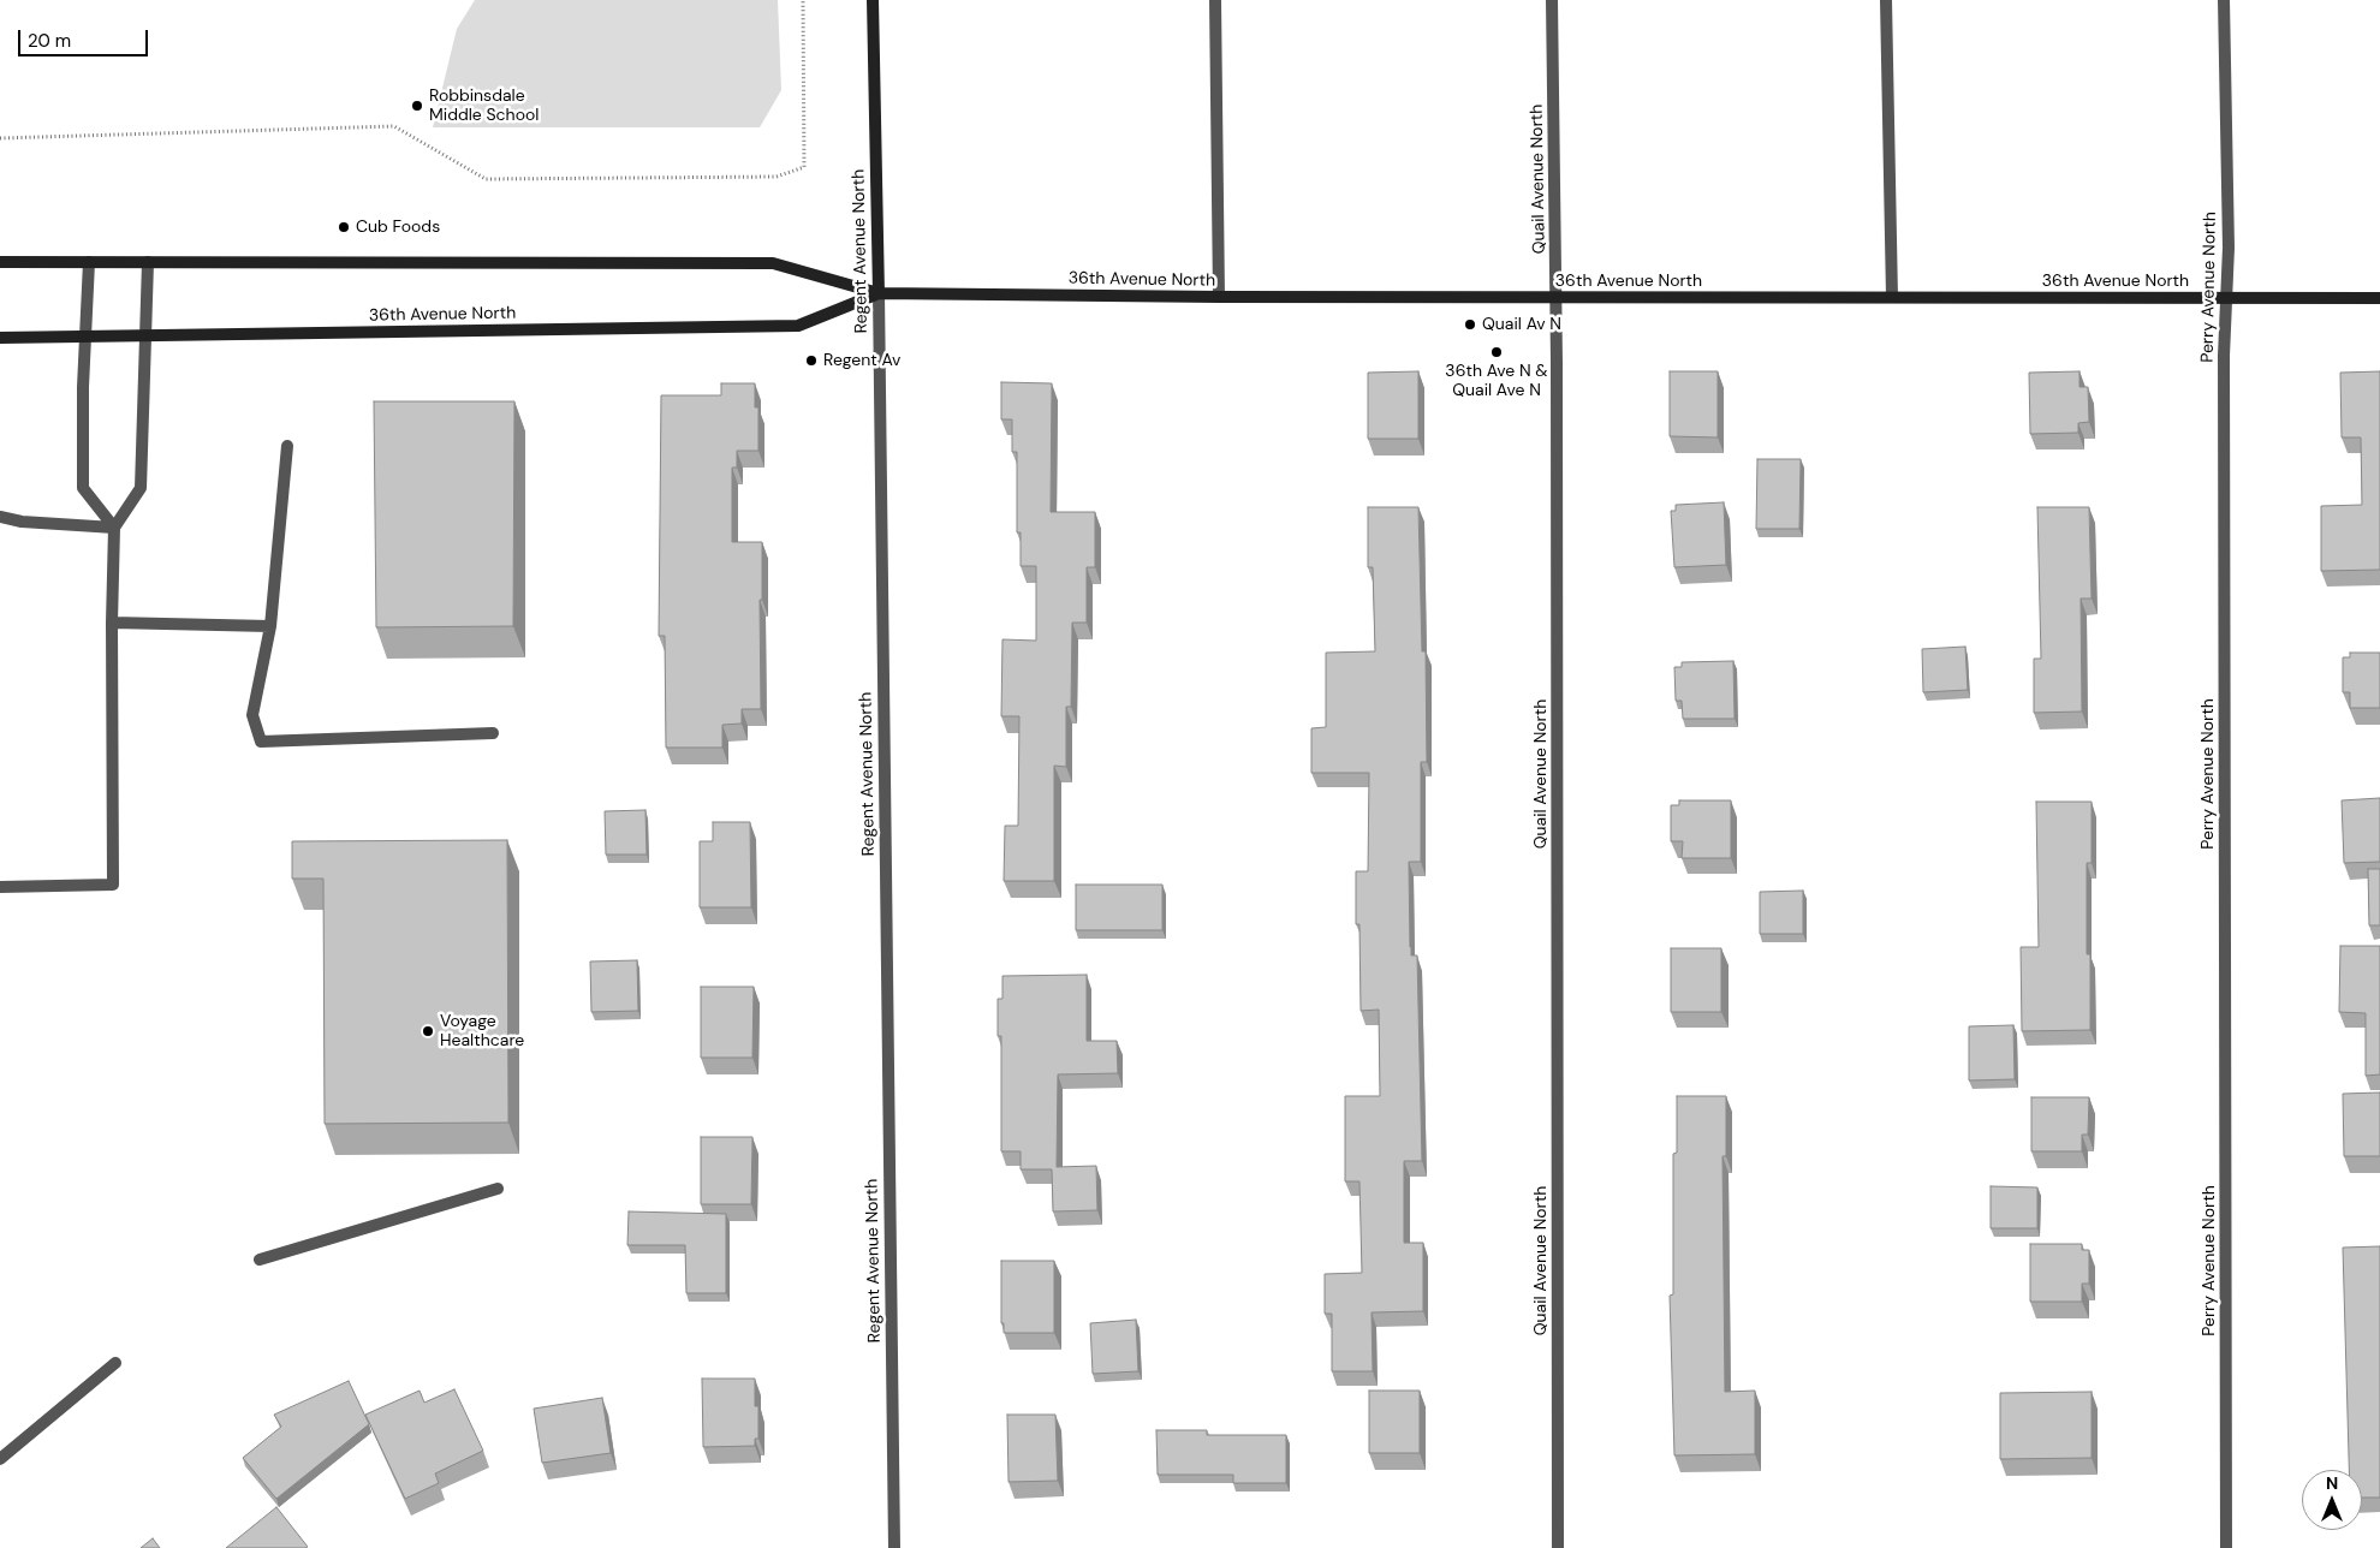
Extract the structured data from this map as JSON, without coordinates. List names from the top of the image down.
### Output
{
  "streets": {
    "street": [
      "Quail Avenue North",
      "Regent Avenue North",
      "36th Avenue North",
      "Perry Avenue North"
    ]
  },
  "crossings": [
    ["Quail Avenue North", "36th Avenue North"],
    ["Regent Avenue North", "36th Avenue North"],
    ["36th Avenue North", "Perry Avenue North"]
  ],
  "places": [
    "Robbinsdale Middle School",
    "Cub Foods",
    "Quail Av N",
    "36th Ave N & Quail Ave N",
    "Regent Av",
    "Voyage Healthcare"
  ],
  "scale_bar": "20 m",
  "north": "top"
}
